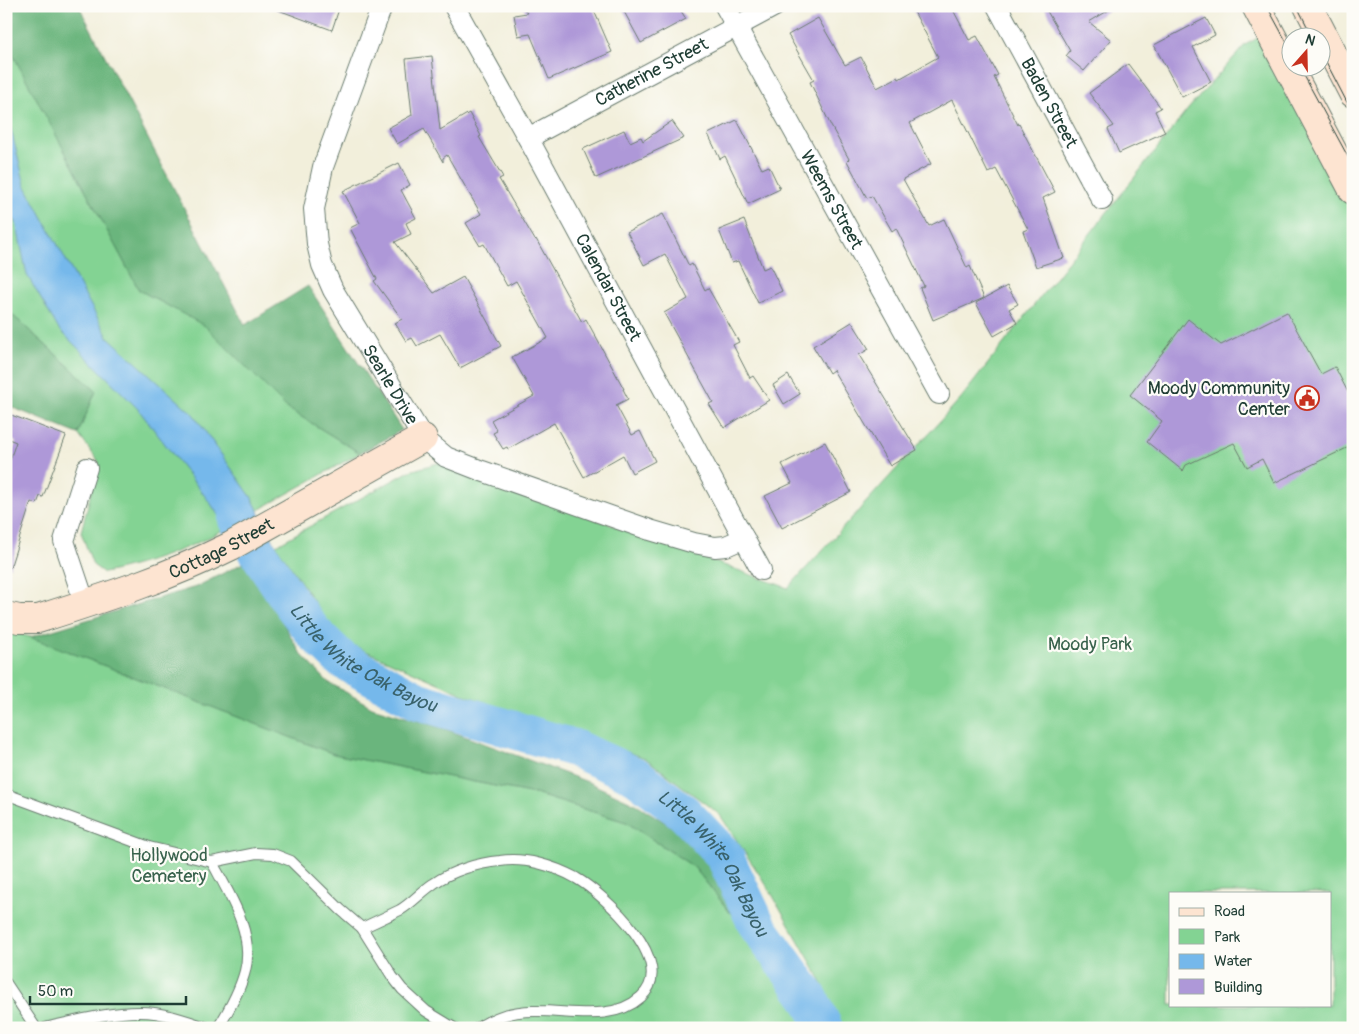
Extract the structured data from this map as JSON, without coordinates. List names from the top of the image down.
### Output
{
  "streets": {
    "street": [
      "Catherine Street",
      "Baden Street",
      "Weems Street",
      "Calendar Street",
      "Searle Drive",
      "Cottage Street"
    ]
  },
  "crossings": [
    ["Catherine Street", "Weems Street"],
    ["Catherine Street", "Calendar Street"],
    ["Calendar Street", "Searle Drive"],
    ["Searle Drive", "Cottage Street"]
  ],
  "water": ["Little White Oak Bayou"],
  "parks": ["Moody Park", "Hollywood Cemetery"],
  "places": {
    "public building": ["Moody Community Center"]
  },
  "legend": [
    "Road",
    "Park",
    "Water",
    "Building"
  ],
  "scale_bar": "50 m",
  "north": "top"
}
